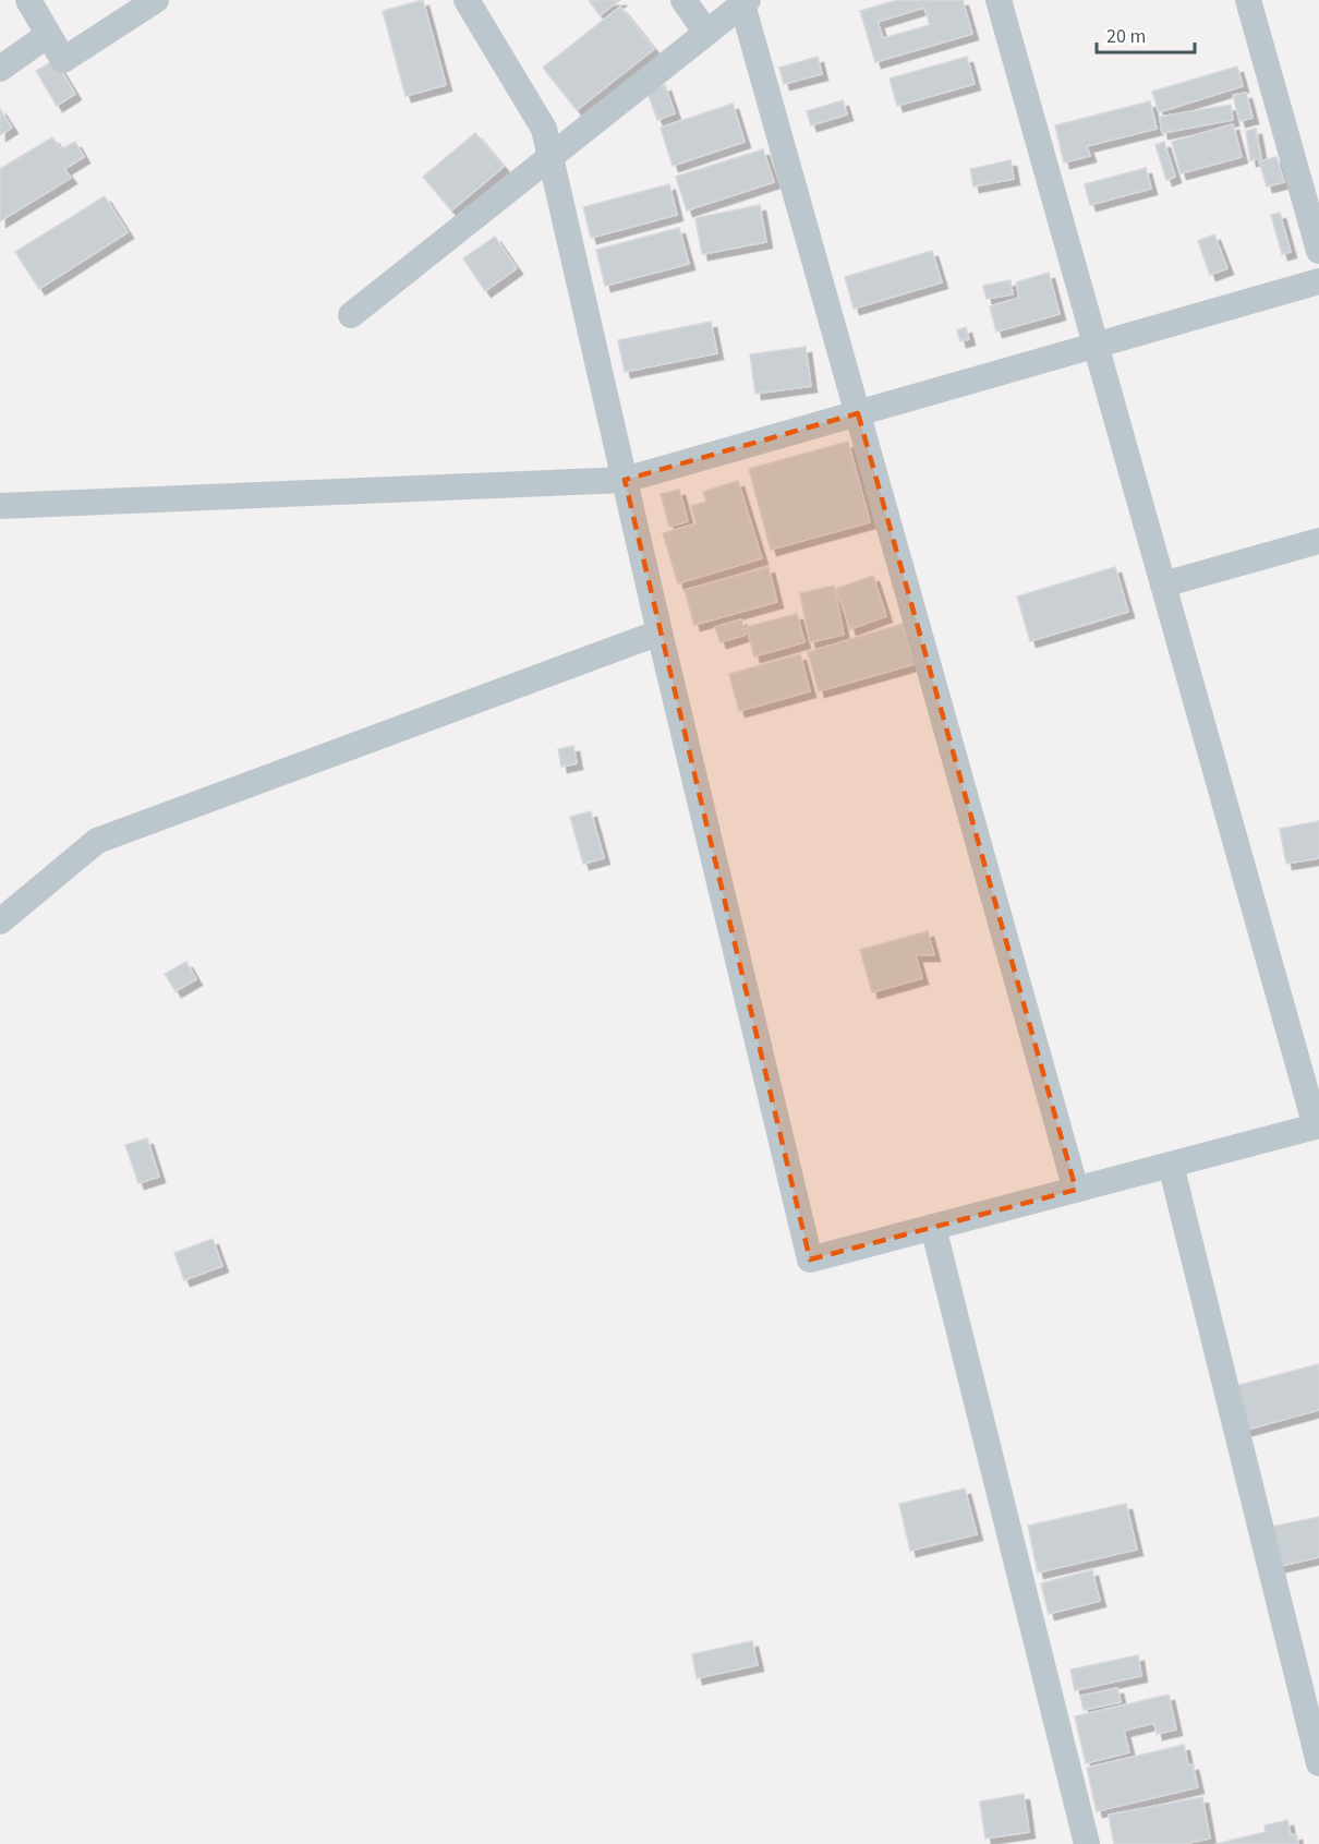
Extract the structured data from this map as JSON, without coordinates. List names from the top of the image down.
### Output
{
  "scale_bar": "20 m"
}
